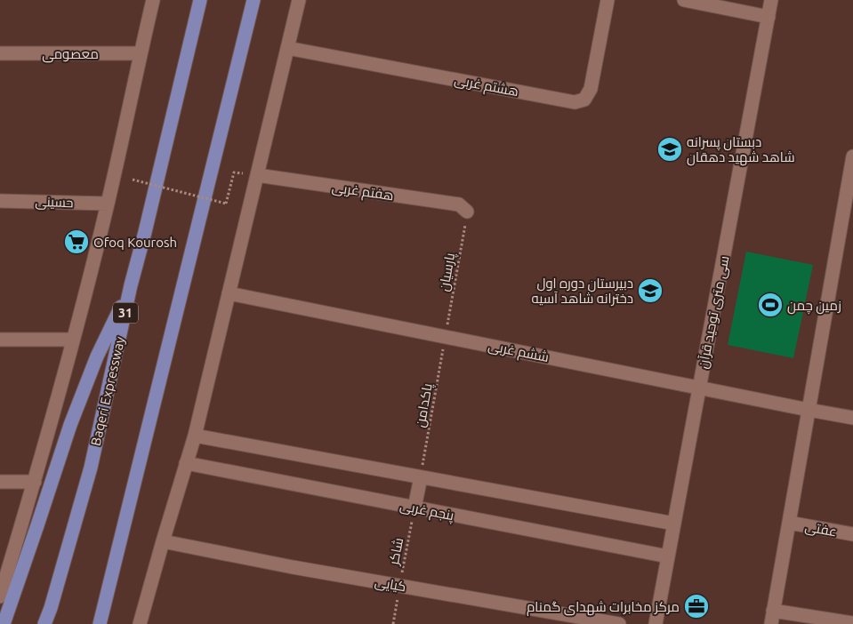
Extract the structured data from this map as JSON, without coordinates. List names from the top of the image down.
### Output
{
  "streets": {
    "highway": ["31", "Baqeri Expressway"],
    "street": [
      "معصومی",
      "هشتم غربی",
      "هفتم غربی",
      "حسینی",
      "سی متری توحید قرآن",
      "ششم غربی",
      "پنجم غربی",
      "عفتی",
      "کیایی"
    ],
    "path": ["پارسیان", "پاکدامن", "شاکر"]
  },
  "crossings": [
    ["هفتم غربی", "پارسیان"],
    ["پارسیان", "ششم غربی"],
    ["پارسیان", "پاکدامن"],
    ["سی متری توحید قرآن", "ششم غربی"],
    ["سی متری توحید قرآن", "پنجم غربی"],
    ["ششم غربی", "پاکدامن"],
    ["پنجم غربی", "شاکر"],
    ["شاکر", "کیایی"]
  ],
  "places": {
    "school or university": ["دبستان پسرانه شاهد شهید دهقان", "دبیرستان دوره اول دخترانه شاهد آسیه"],
    "supermarket": ["Ofoq Kourosh"],
    "sports": ["زمین چمن"],
    "office": ["مرکز مخابرات شهدای گمنام"]
  }
}
